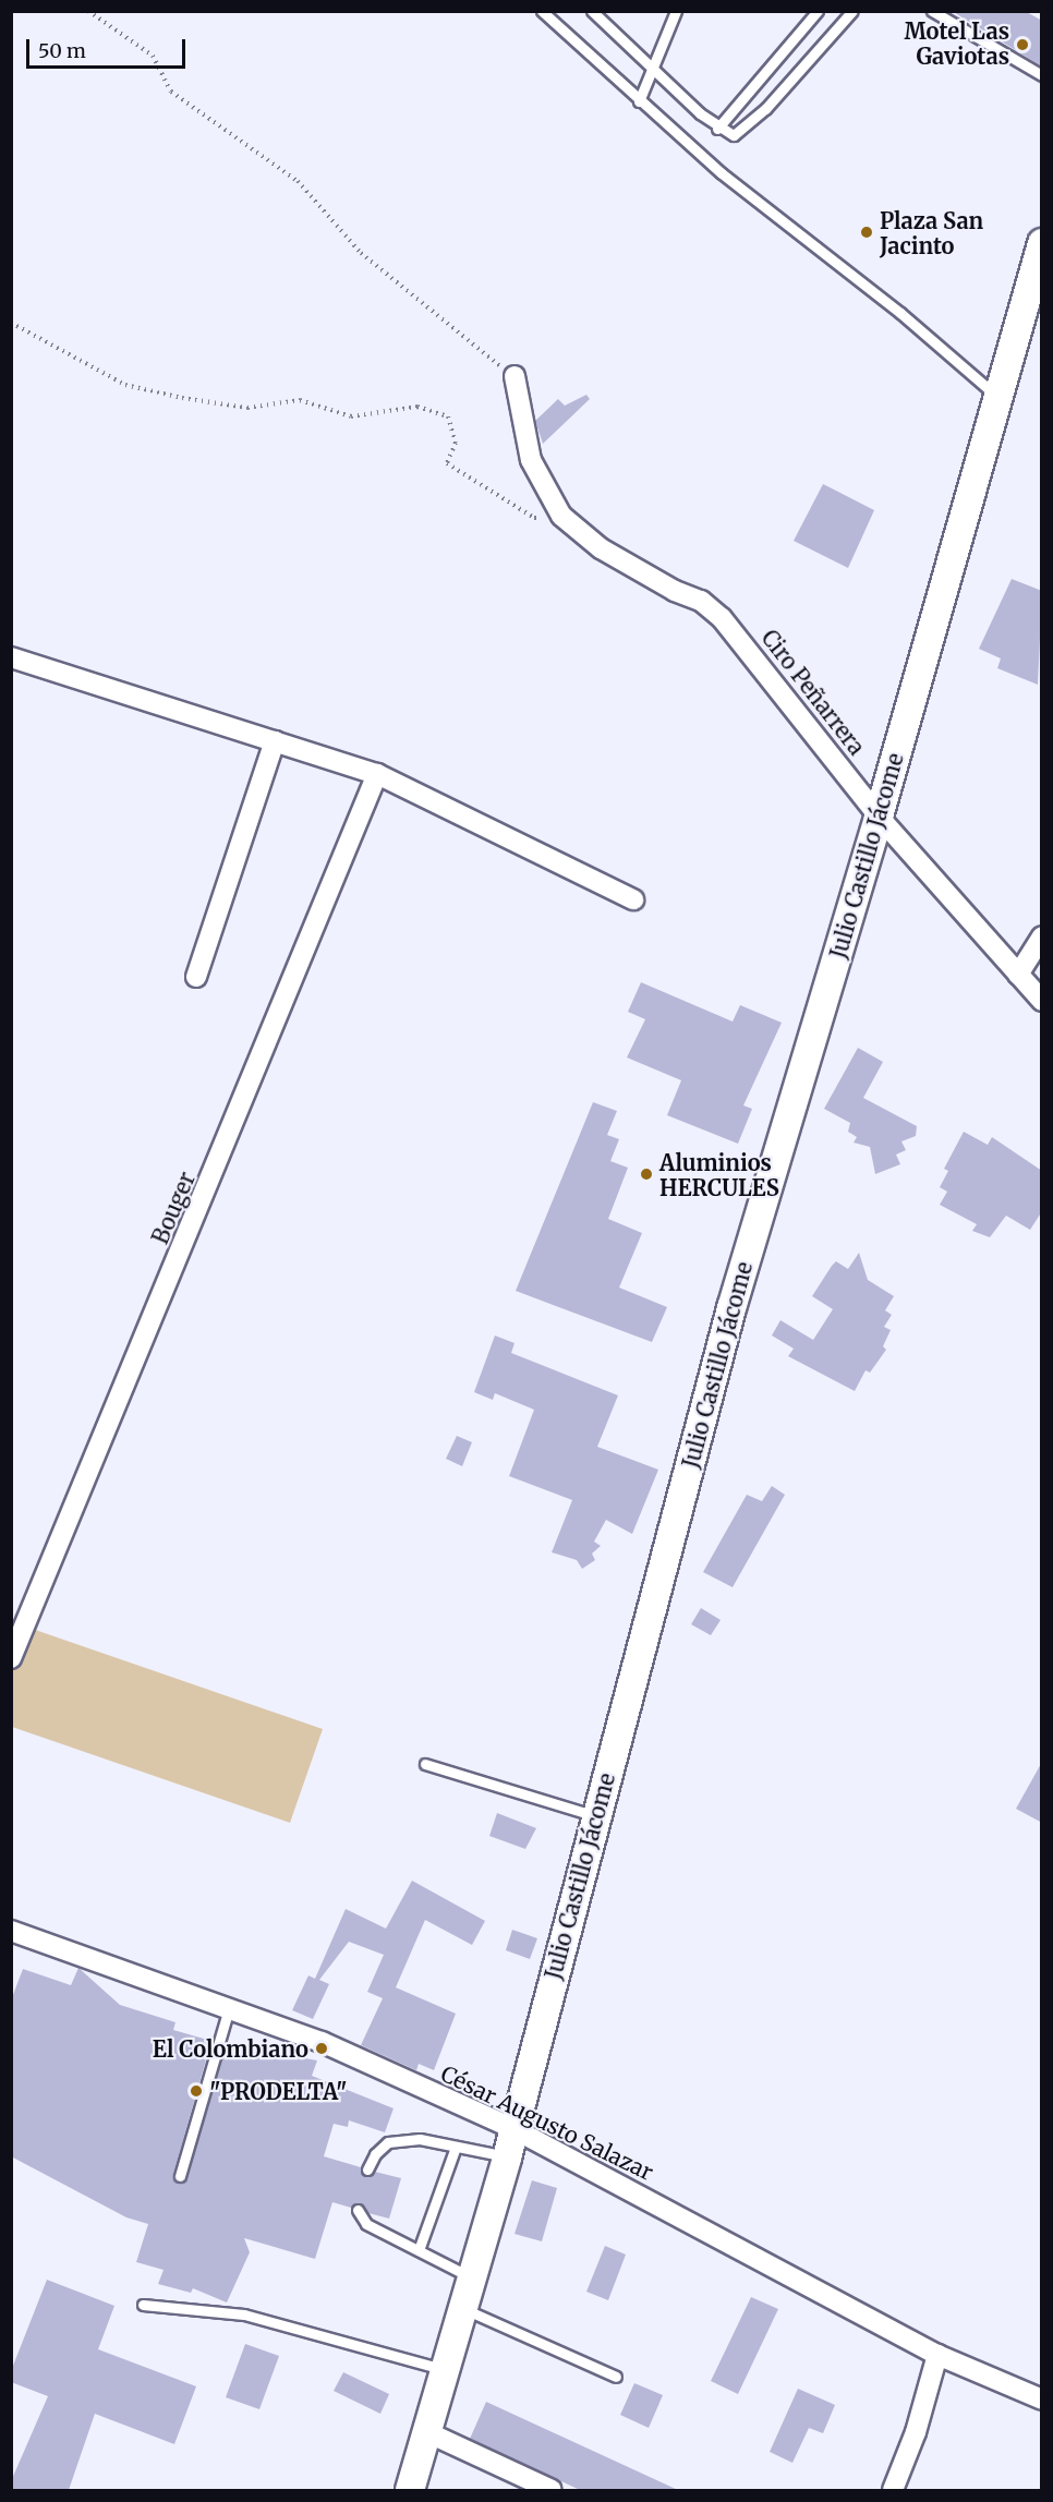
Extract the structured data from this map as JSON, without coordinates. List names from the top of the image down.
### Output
{
  "streets": {
    "main road": ["Julio Castillo Jácome"],
    "street": ["Ciro Peñarrera", "Bouger", "César Augusto Salazar"]
  },
  "crossings": [
    ["Ciro Peñarrera", "Julio Castillo Jácome"],
    ["Julio Castillo Jácome", "César Augusto Salazar"]
  ],
  "places": [
    "Motel Las Gaviotas",
    "Plaza San Jacinto",
    "Aluminios HERCULES",
    "El Colombiano",
    "\"PRODELTA\""
  ],
  "scale_bar": "50 m"
}
